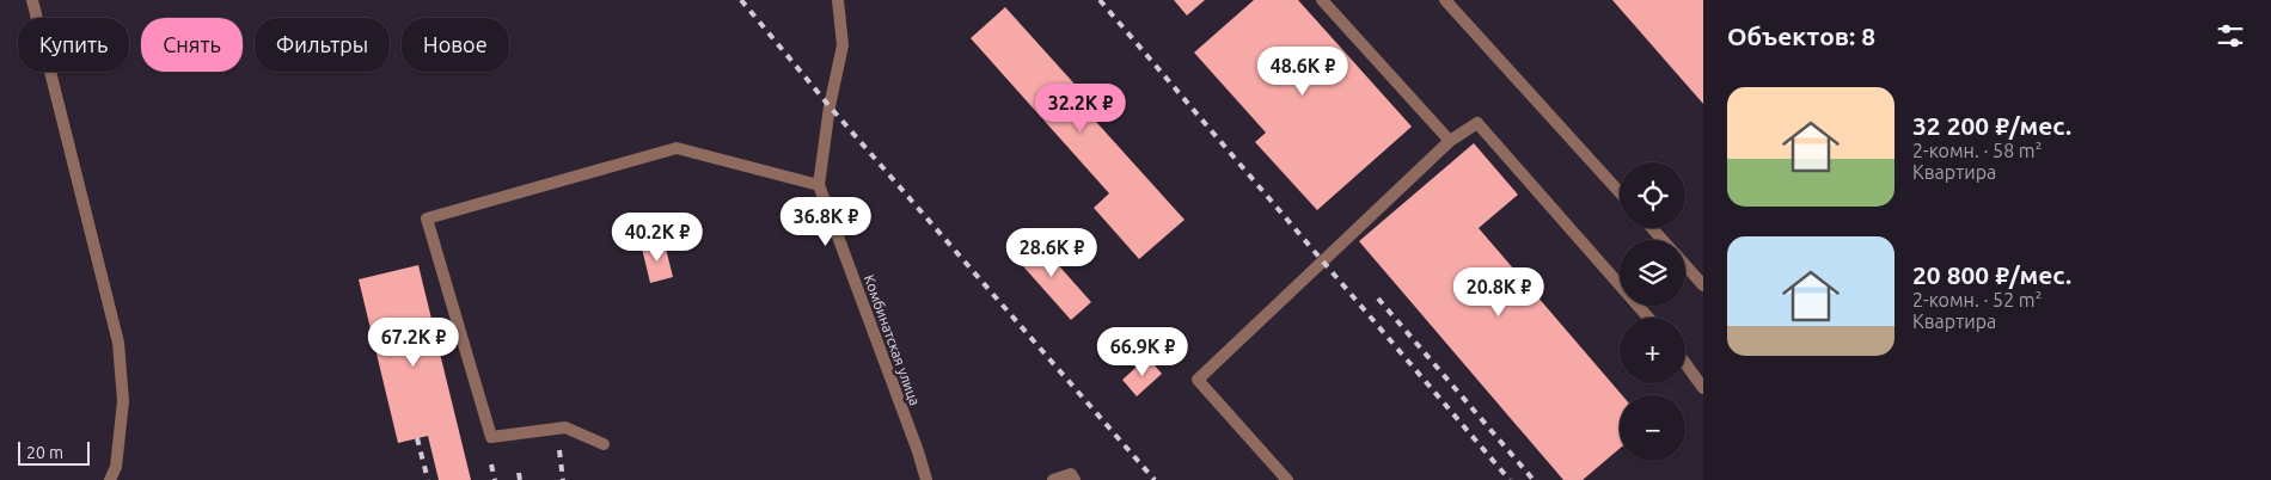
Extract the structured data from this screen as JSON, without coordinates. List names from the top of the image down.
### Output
{
  "streets": {
    "street": ["Комбинатская улица"]
  },
  "scale_bar": "20 m",
  "page": {
    "heading": "Объектов: 8",
    "chip": [
      "Купить",
      "Снять",
      "Фильтры",
      "Новое"
    ],
    "price": [
      "48.6K ₽",
      "32.2K ₽",
      "36.8K ₽",
      "40.2K ₽",
      "28.6K ₽",
      "20.8K ₽",
      "67.2K ₽",
      "66.9K ₽"
    ],
    "list": [
      {
        "name": "32 200 ₽/мес.",
        "note": "2-комн. · 58 m² · Квартира"
      },
      {
        "name": "20 800 ₽/мес.",
        "note": "2-комн. · 52 m² · Квартира"
      }
    ],
    "map_buttons": ["+", "−"],
    "scale": "20 m"
  }
}
